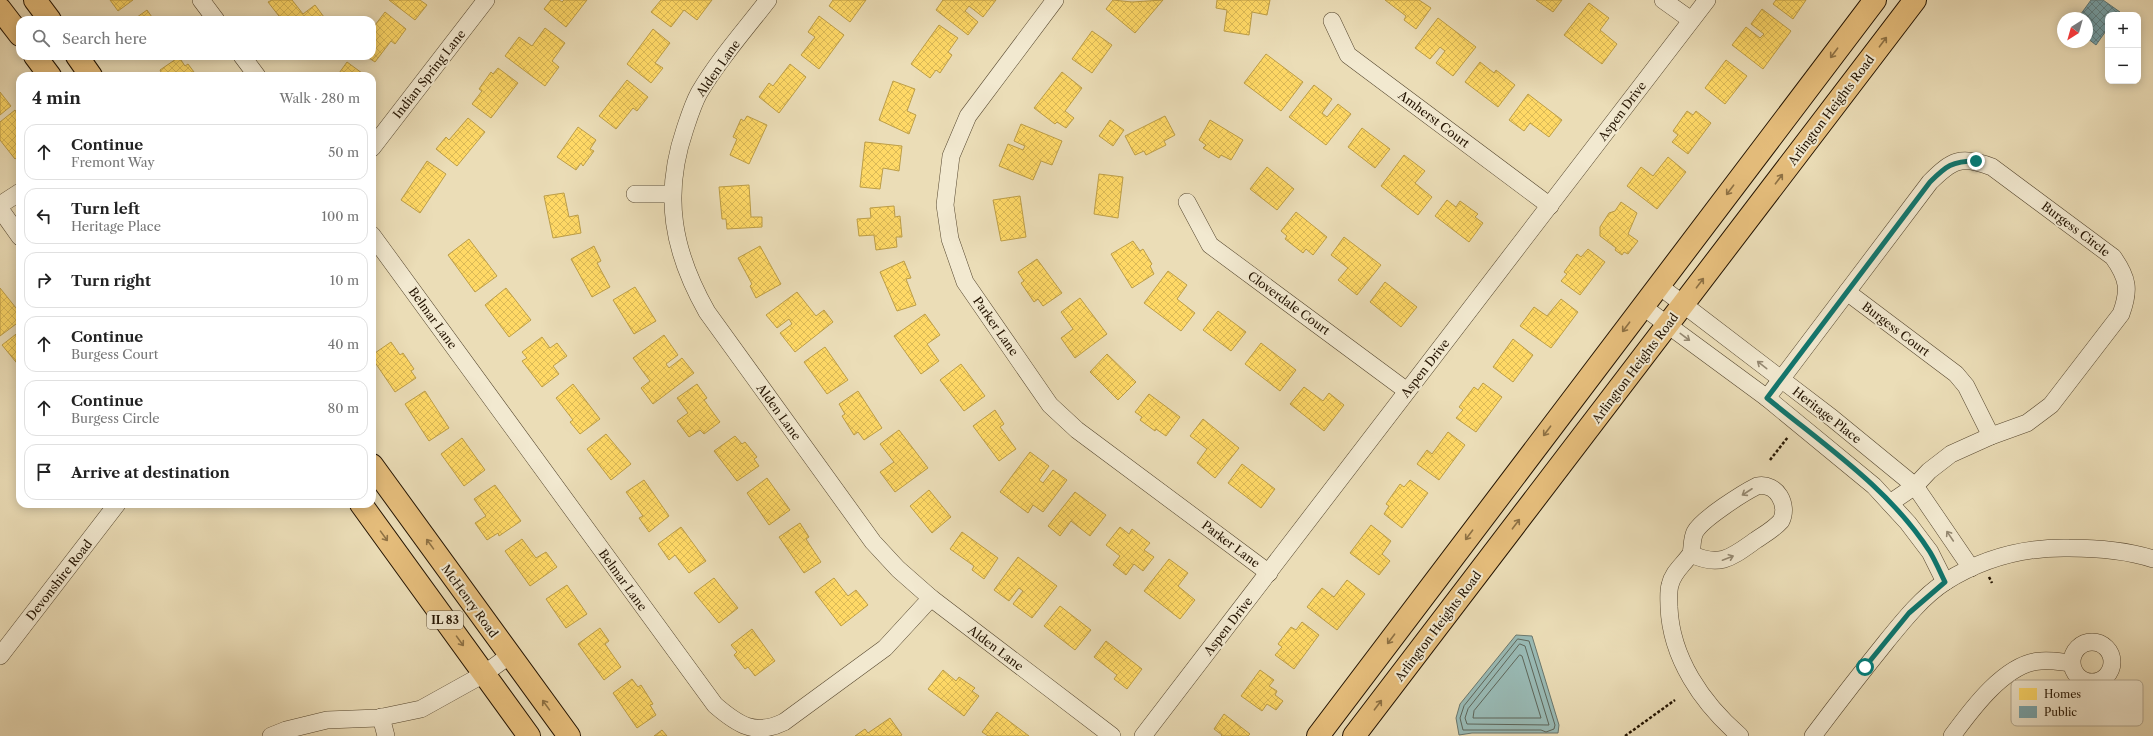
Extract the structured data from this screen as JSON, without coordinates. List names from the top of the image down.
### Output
{
  "streets": {
    "main road": ["Arlington Heights Road", "McHenry Road", "IL 83"],
    "street": [
      "Alden Lane",
      "Indian Spring Lane",
      "Aspen Drive",
      "Amherst Court",
      "Burgess Circle",
      "Cloverdale Court",
      "Belmar Lane",
      "Parker Lane",
      "Burgess Court",
      "Heritage Place",
      "Devonshire Road"
    ]
  },
  "crossings": [
    ["Alden Lane", "Belmar Lane"],
    ["Arlington Heights Road", "Heritage Place"],
    ["Aspen Drive", "Amherst Court"],
    ["Aspen Drive", "Cloverdale Court"],
    ["Aspen Drive", "Parker Lane"],
    ["Burgess Circle", "Burgess Court"],
    ["Burgess Circle", "Heritage Place"]
  ],
  "legend": ["Homes", "Public"],
  "north": "bottom left",
  "page": {
    "map_buttons": ["+", "−"],
    "search": "Search here",
    "heading": ["4 min", "Walk · 280 m"],
    "list": [
      ["Continue", "Fremont Way", "50 m"],
      ["Turn left", "Heritage Place", "100 m"],
      ["Turn right", "10 m"],
      ["Continue", "Burgess Court", "40 m"],
      ["Continue", "Burgess Circle", "80 m"],
      "Arrive at destination"
    ]
  }
}
